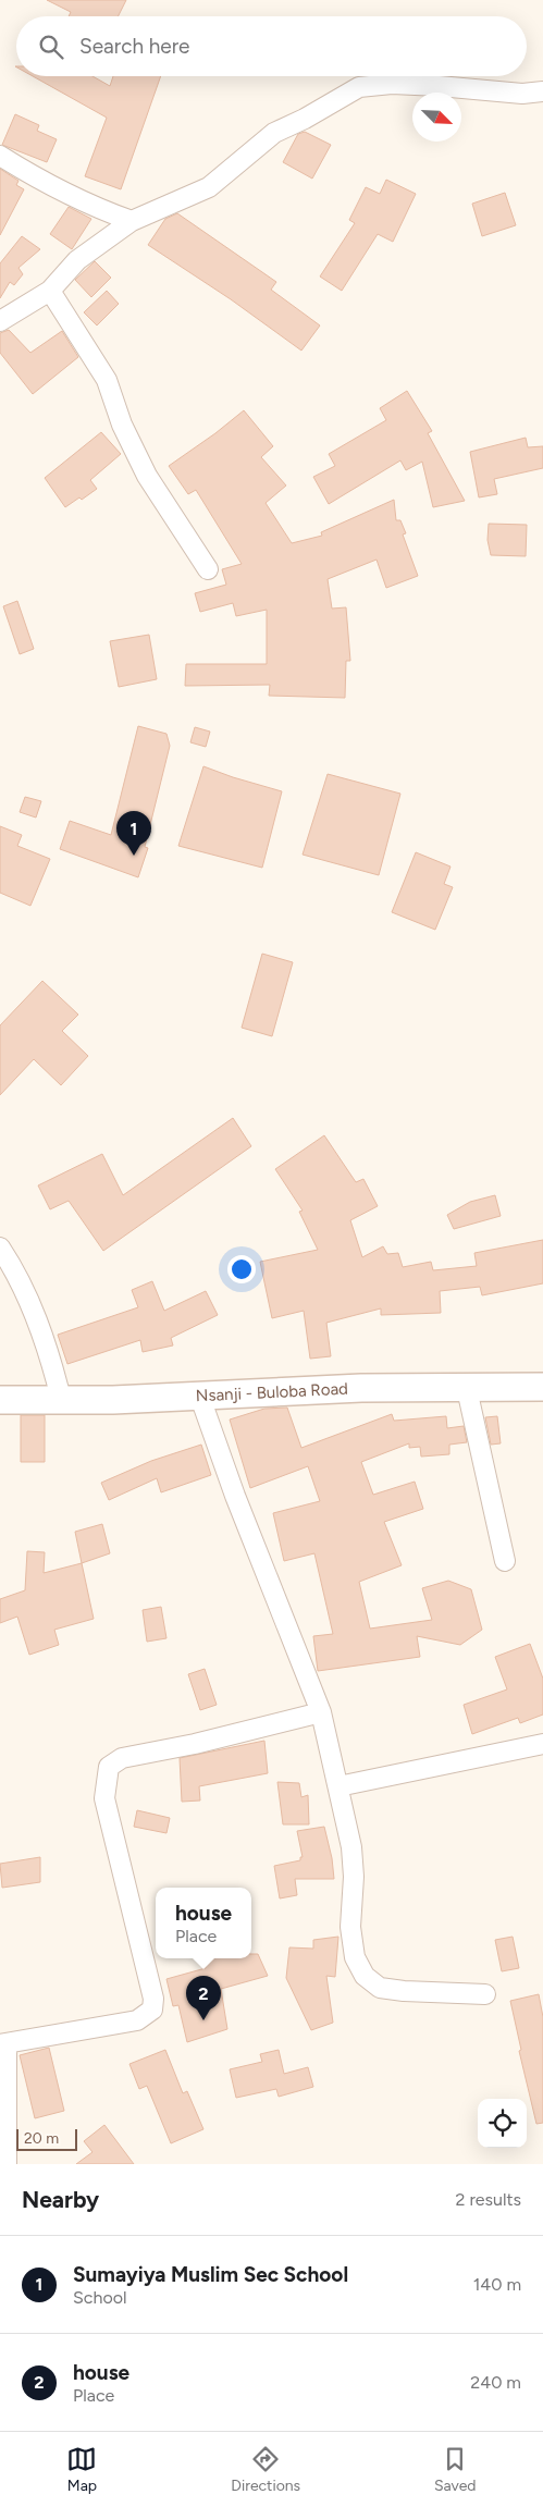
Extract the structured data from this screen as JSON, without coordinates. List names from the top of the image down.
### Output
{
  "streets": {
    "main road": ["Nsanji - Buloba Road"]
  },
  "scale_bar": "20 m",
  "north": "bottom right",
  "page": {
    "search": "Search here",
    "pins": ["1", "2"],
    "popup": ["house", "Place"],
    "scale": "20 m",
    "heading": ["Nearby", "2 results"],
    "list": [
      {
        "mark": "1",
        "name": "Sumayiya Muslim Sec School",
        "note": "School",
        "value": "140 m"
      },
      {
        "mark": "2",
        "name": "house",
        "note": "Place",
        "value": "240 m"
      }
    ],
    "nav": ["Map", "Directions", "Saved"]
  }
}
